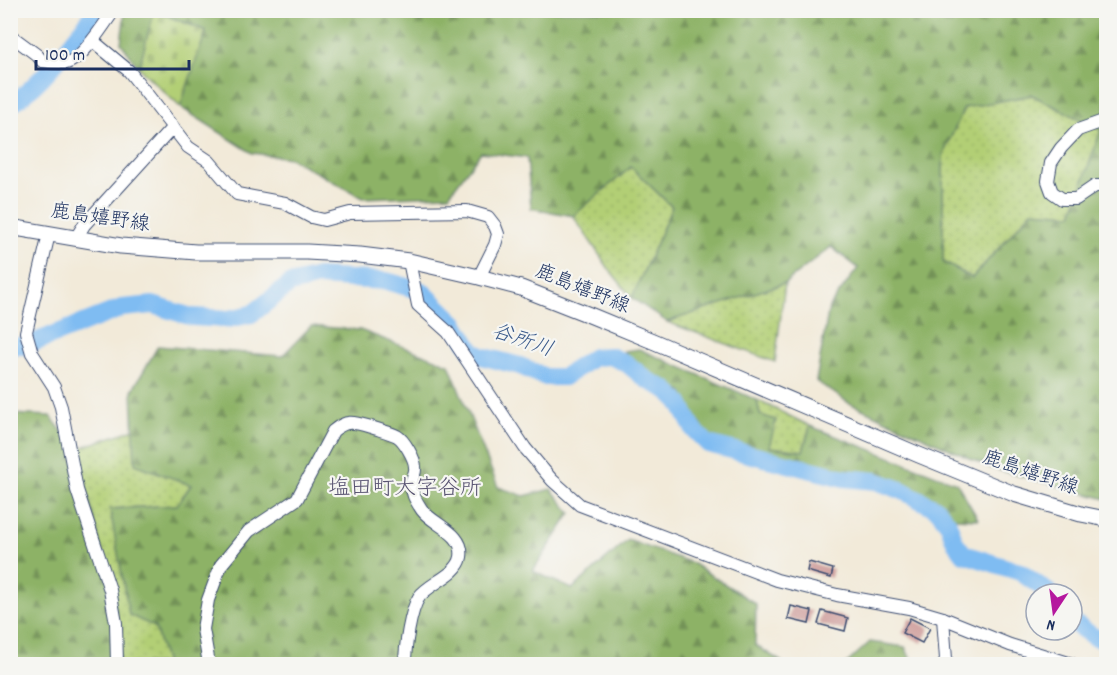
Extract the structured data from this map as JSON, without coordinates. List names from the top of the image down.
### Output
{
  "streets": {
    "main road": ["鹿島嬉野線"]
  },
  "districts": ["塩田町大字谷所"],
  "water": ["谷所川"],
  "scale_bar": "100 m",
  "north": "bottom"
}
